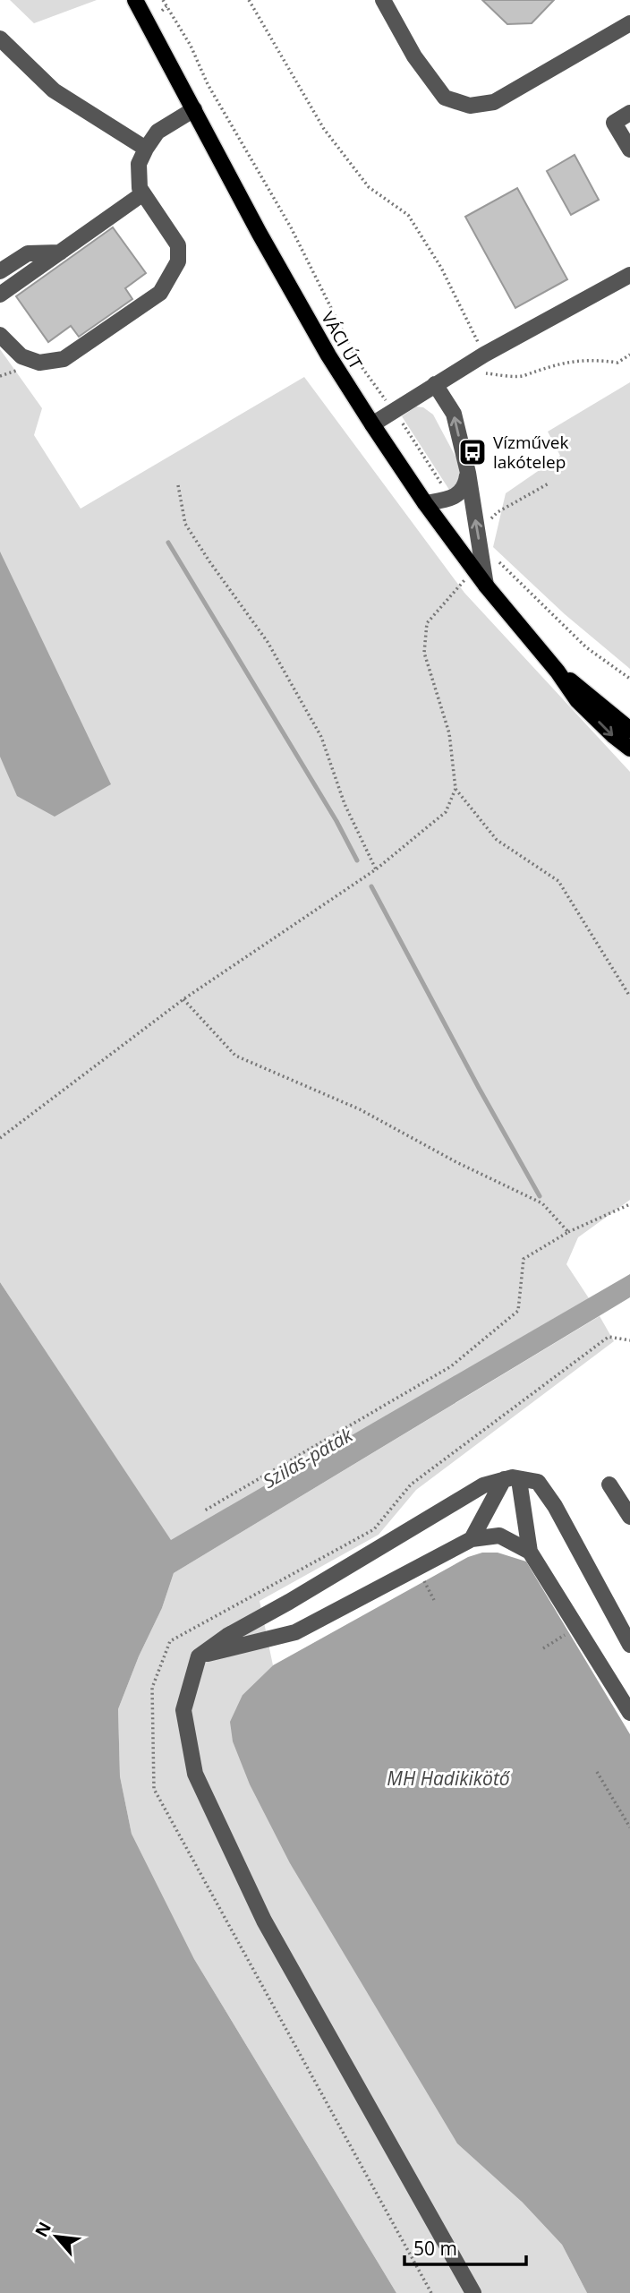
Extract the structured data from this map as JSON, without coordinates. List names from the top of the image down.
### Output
{
  "streets": {
    "main road": ["VÁCI ÚT"]
  },
  "water": ["Szilas-patak", "MH Hadikikötő"],
  "places": {
    "bus stop": ["Vízművek lakótelep"]
  },
  "scale_bar": "50 m",
  "north": "top left"
}
